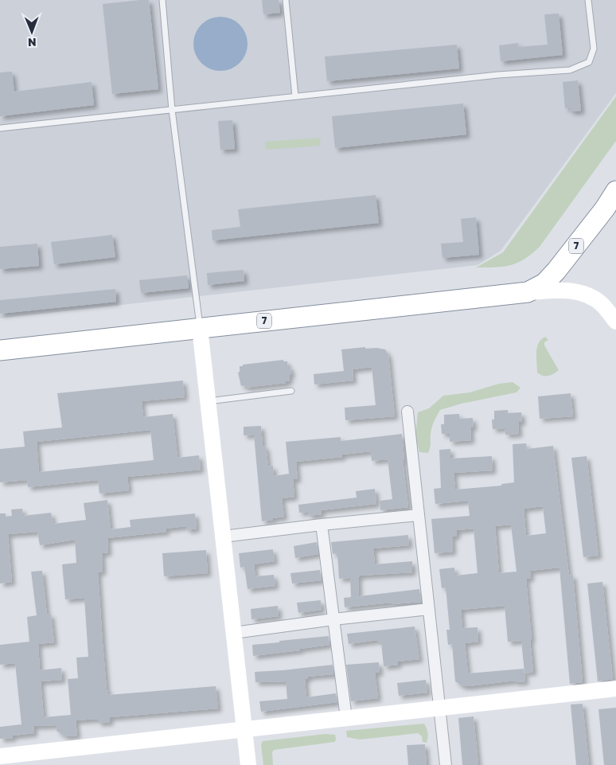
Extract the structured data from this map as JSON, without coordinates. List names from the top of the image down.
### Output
{
  "streets": {
    "highway": ["7"]
  },
  "north": "bottom"
}
